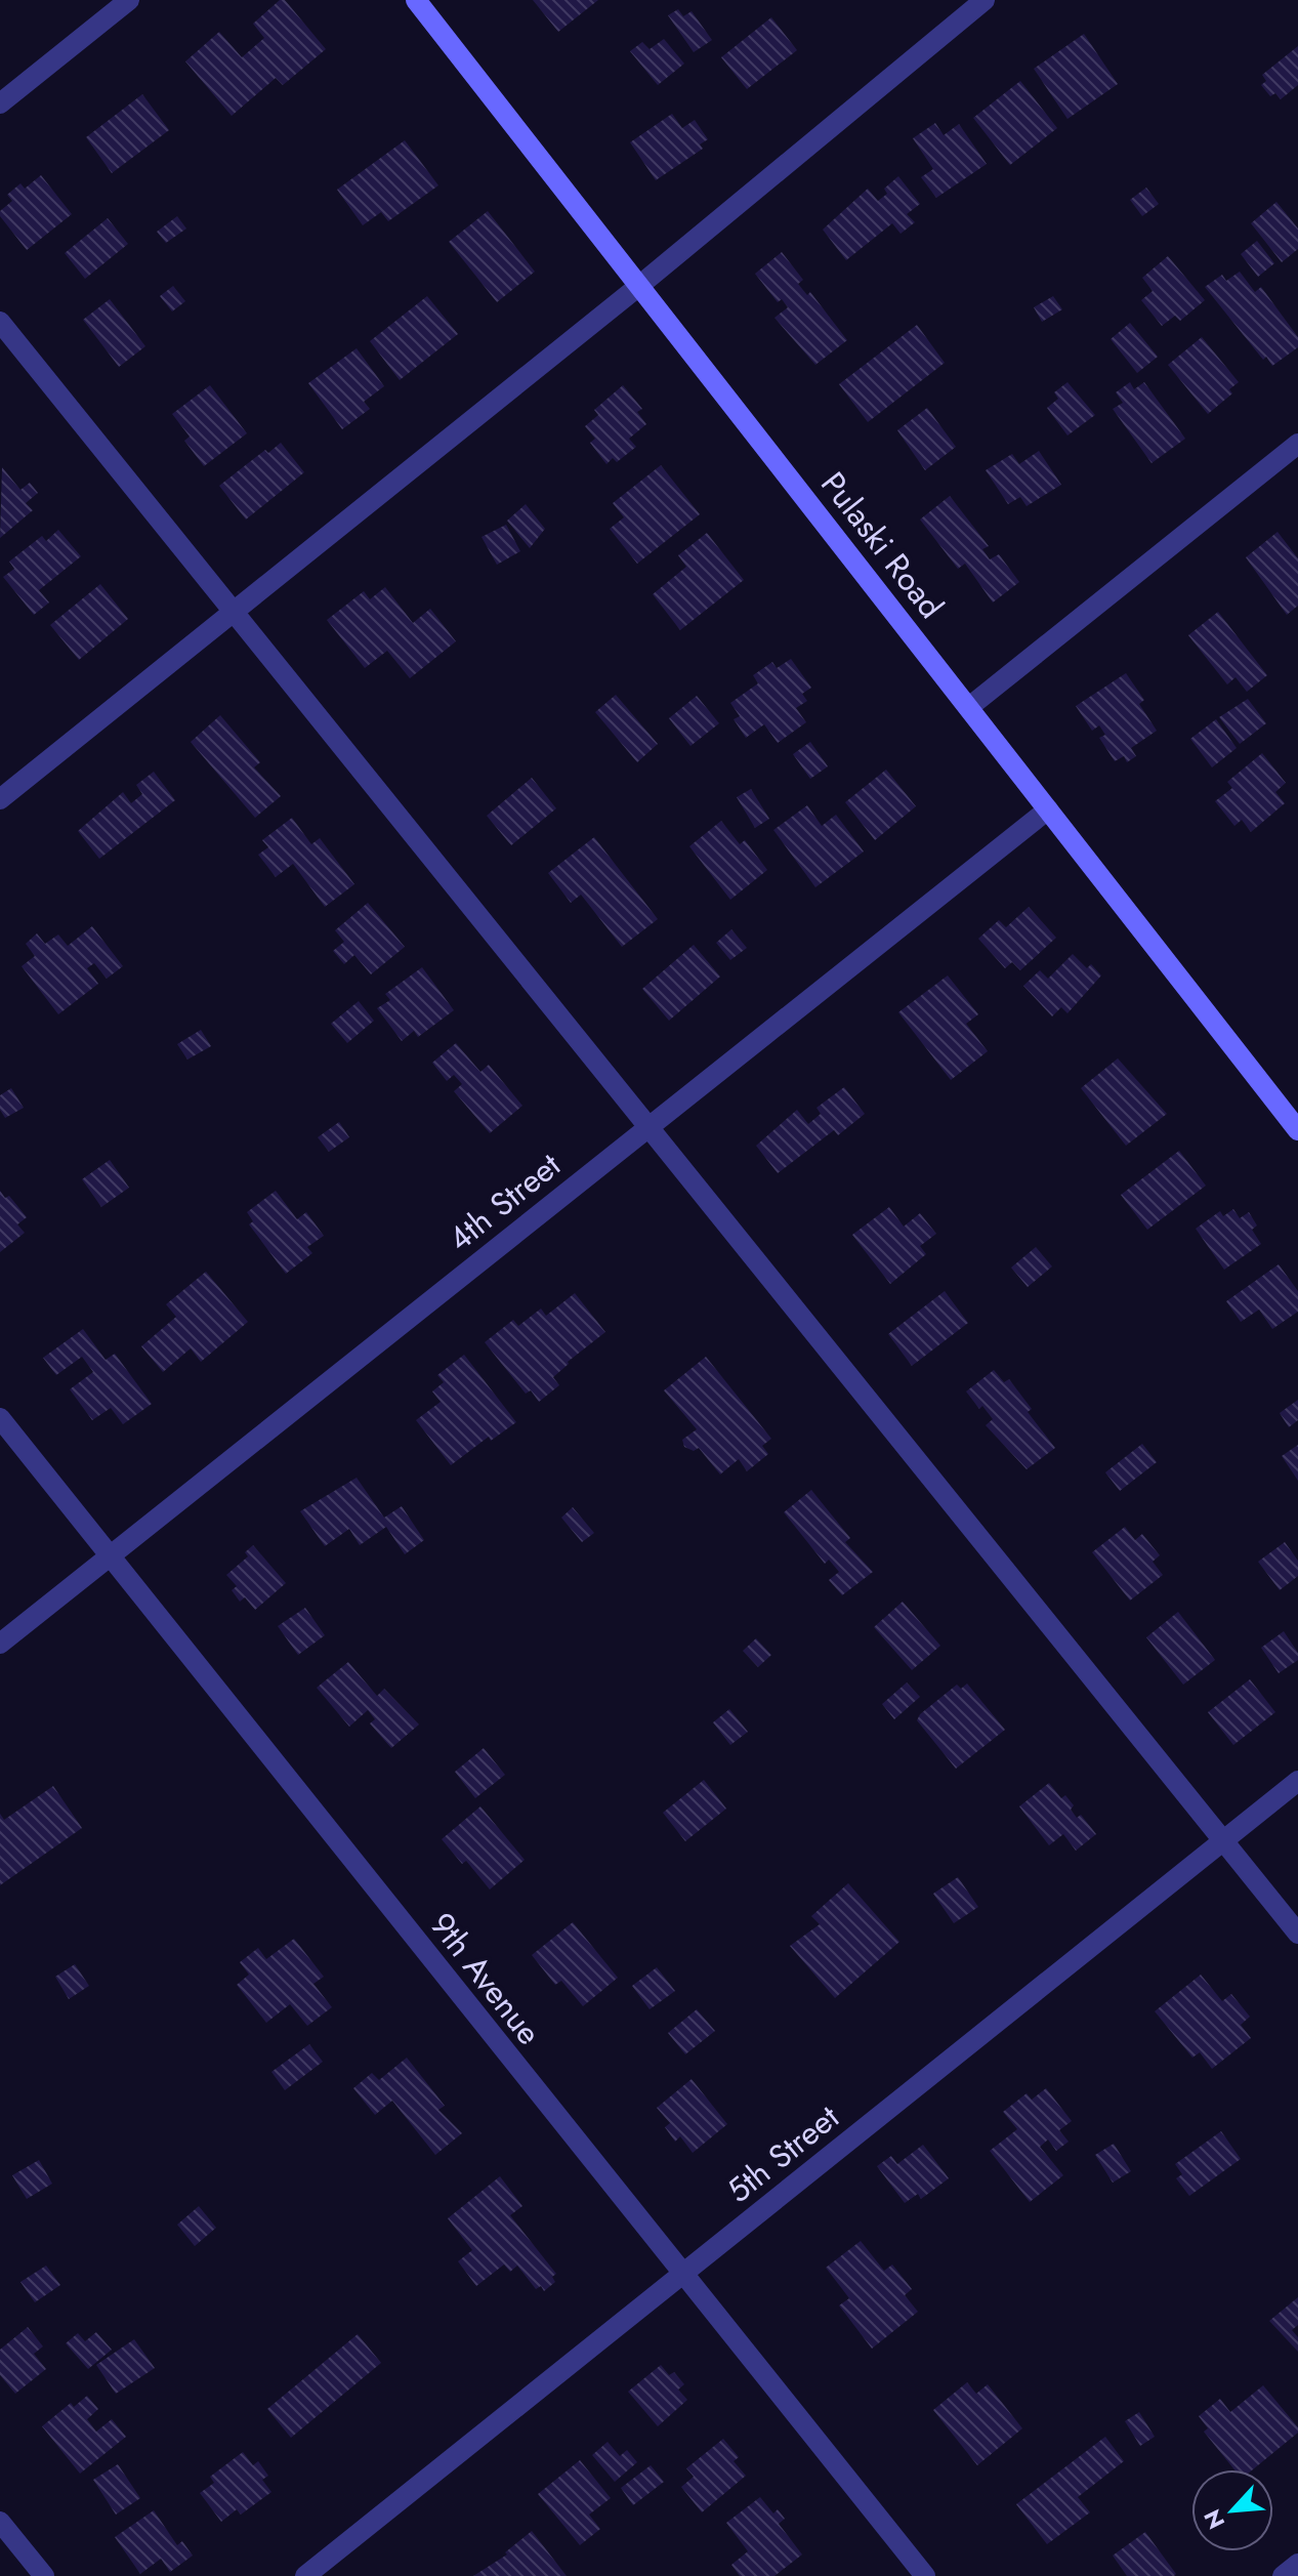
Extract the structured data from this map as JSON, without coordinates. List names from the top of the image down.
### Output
{
  "streets": {
    "main road": ["Pulaski Road"],
    "street": ["4th Street", "9th Avenue", "5th Street"]
  },
  "crossings": [
    ["Pulaski Road", "4th Street"],
    ["4th Street", "9th Avenue"],
    ["9th Avenue", "5th Street"]
  ],
  "north": "bottom left"
}
